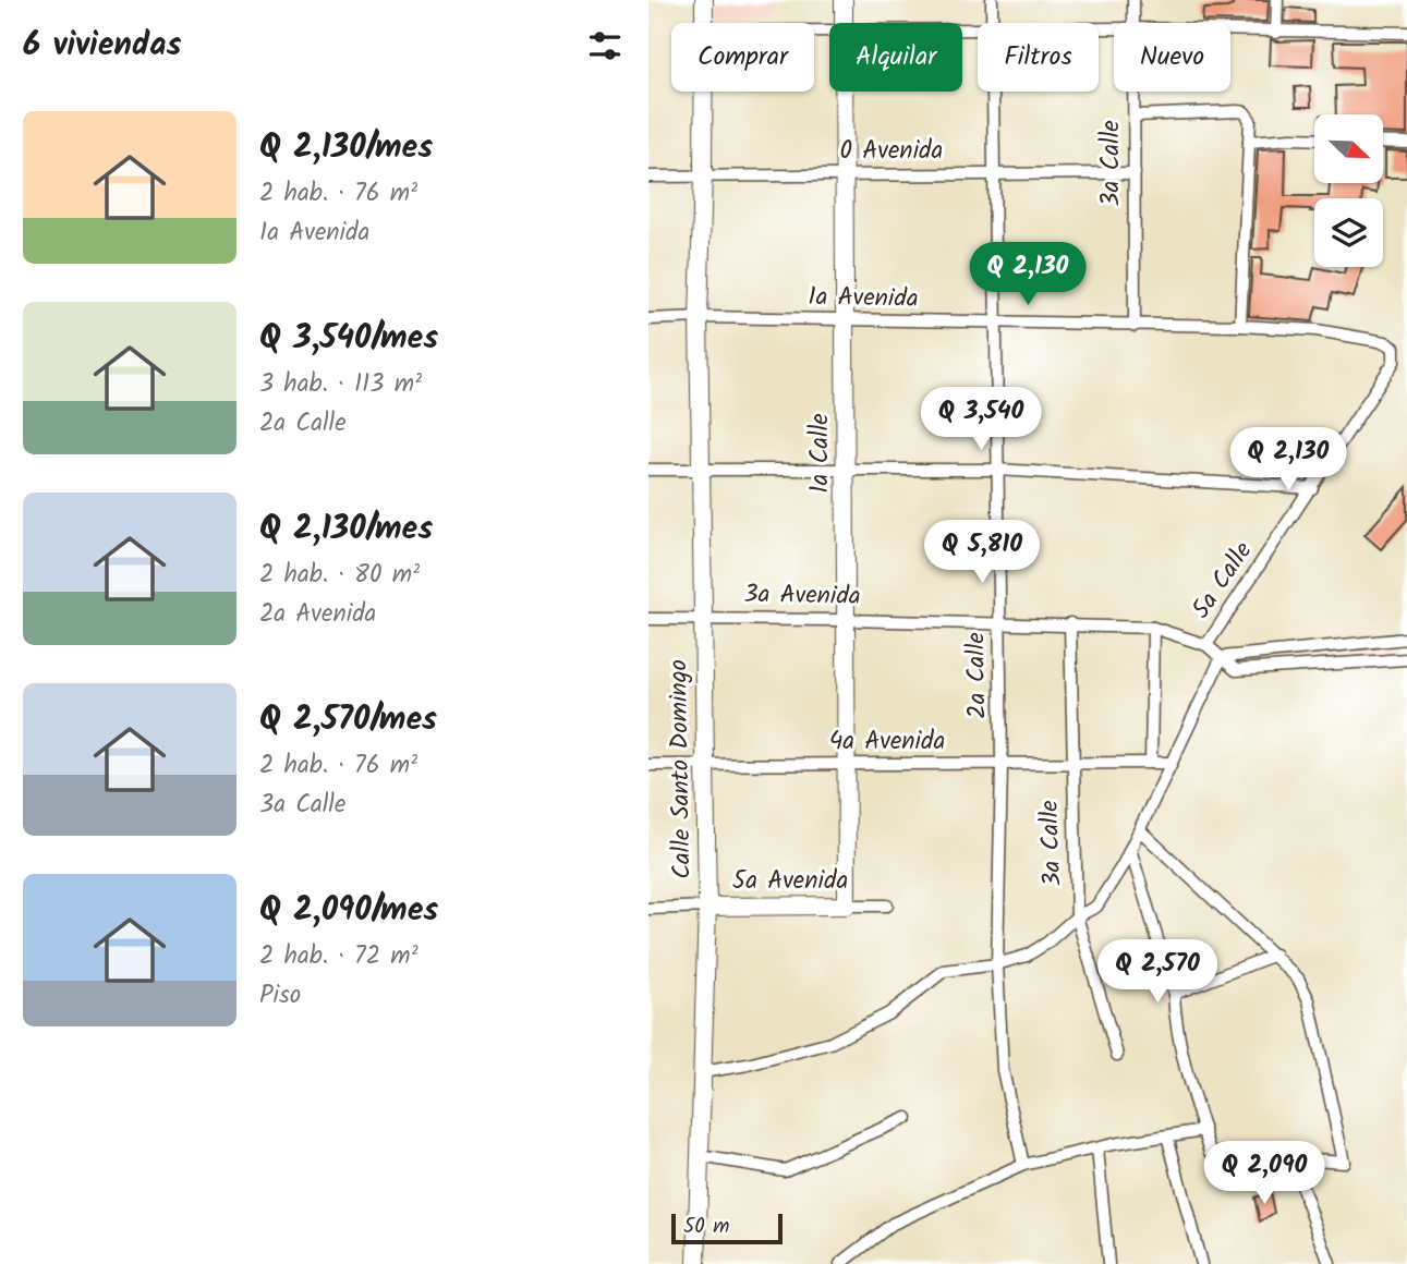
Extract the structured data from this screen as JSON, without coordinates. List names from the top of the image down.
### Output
{
  "streets": {
    "main road": ["1a Calle", "Calle Santo Domingo", "5a Avenida"],
    "street": [
      "0 Avenida",
      "3a Calle",
      "1a Avenida",
      "5a Calle",
      "3a Avenida",
      "2a Calle",
      "4a Avenida"
    ]
  },
  "crossings": [
    ["0 Avenida", "3a Calle"],
    ["0 Avenida", "1a Calle"],
    ["0 Avenida", "2a Calle"],
    ["0 Avenida", "Calle Santo Domingo"],
    ["3a Calle", "1a Avenida"],
    ["3a Calle", "3a Avenida"],
    ["3a Calle", "4a Avenida"],
    ["1a Avenida", "1a Calle"],
    ["1a Avenida", "5a Calle"],
    ["1a Avenida", "2a Calle"],
    ["1a Avenida", "Calle Santo Domingo"],
    ["1a Calle", "3a Avenida"],
    ["1a Calle", "4a Avenida"],
    ["1a Calle", "5a Avenida"],
    ["5a Calle", "3a Avenida"],
    ["3a Avenida", "2a Calle"],
    ["3a Avenida", "Calle Santo Domingo"],
    ["2a Calle", "4a Avenida"],
    ["4a Avenida", "Calle Santo Domingo"],
    ["Calle Santo Domingo", "5a Avenida"]
  ],
  "scale_bar": "50 m",
  "north": "bottom right",
  "page": {
    "heading": "6 viviendas",
    "chip": [
      "Comprar",
      "Alquilar",
      "Filtros",
      "Nuevo"
    ],
    "list": [
      {
        "name": "Q 2,130/mes",
        "note": "2 hab. · 76 m² · 1a Avenida"
      },
      {
        "name": "Q 3,540/mes",
        "note": "3 hab. · 113 m² · 2a Calle"
      },
      {
        "name": "Q 2,130/mes",
        "note": "2 hab. · 80 m² · 2a Avenida"
      },
      {
        "name": "Q 2,570/mes",
        "note": "2 hab. · 76 m² · 3a Calle"
      },
      {
        "name": "Q 2,090/mes",
        "note": "2 hab. · 72 m² · Piso"
      }
    ],
    "price": [
      "Q 2,130",
      "Q 3,540",
      "Q 2,130",
      "Q 5,810",
      "Q 2,570",
      "Q 2,090"
    ],
    "scale": "50 m"
  }
}
